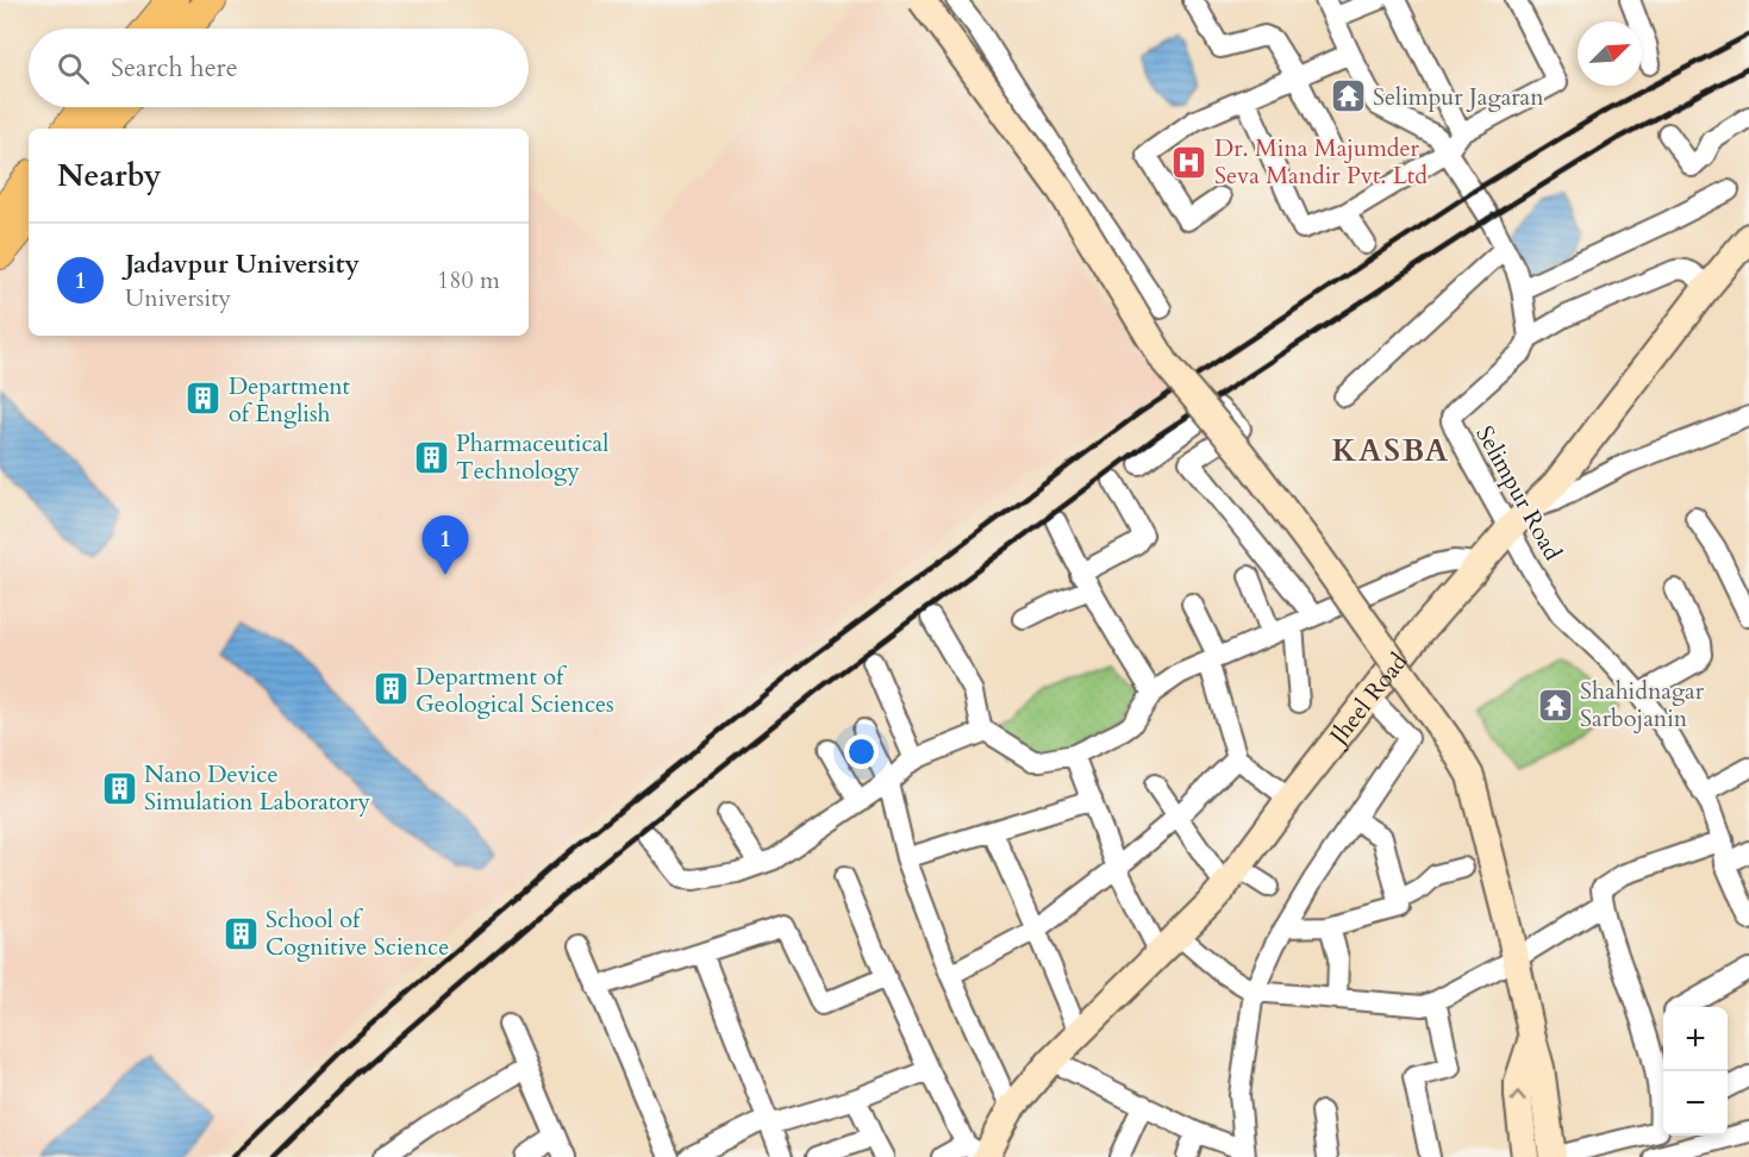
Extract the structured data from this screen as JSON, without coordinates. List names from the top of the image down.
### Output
{
  "streets": {
    "main road": ["Jheel Road"],
    "street": ["Selimpur Road"]
  },
  "crossings": [
    ["Selimpur Road", "Jheel Road"]
  ],
  "districts": ["KASBA"],
  "places": {
    "temple": ["Selimpur Jagaran", "Shahidnagar Sarbojanin"],
    "hospital": ["Dr. Mina Majumder Seva Mandir Pvt. Ltd"],
    "building": [
      "Department of English",
      "Pharmaceutical Technology",
      "Department of Geological Sciences",
      "Nano Device Simulation Laboratory",
      "School of Cognitive Science"
    ]
  },
  "north": "top right",
  "page": {
    "search": "Search here",
    "heading": "Nearby",
    "list": [
      {
        "mark": "1",
        "name": "Jadavpur University",
        "note": "University",
        "value": "180 m"
      }
    ],
    "pins": "1",
    "map_buttons": ["+", "−"]
  }
}
